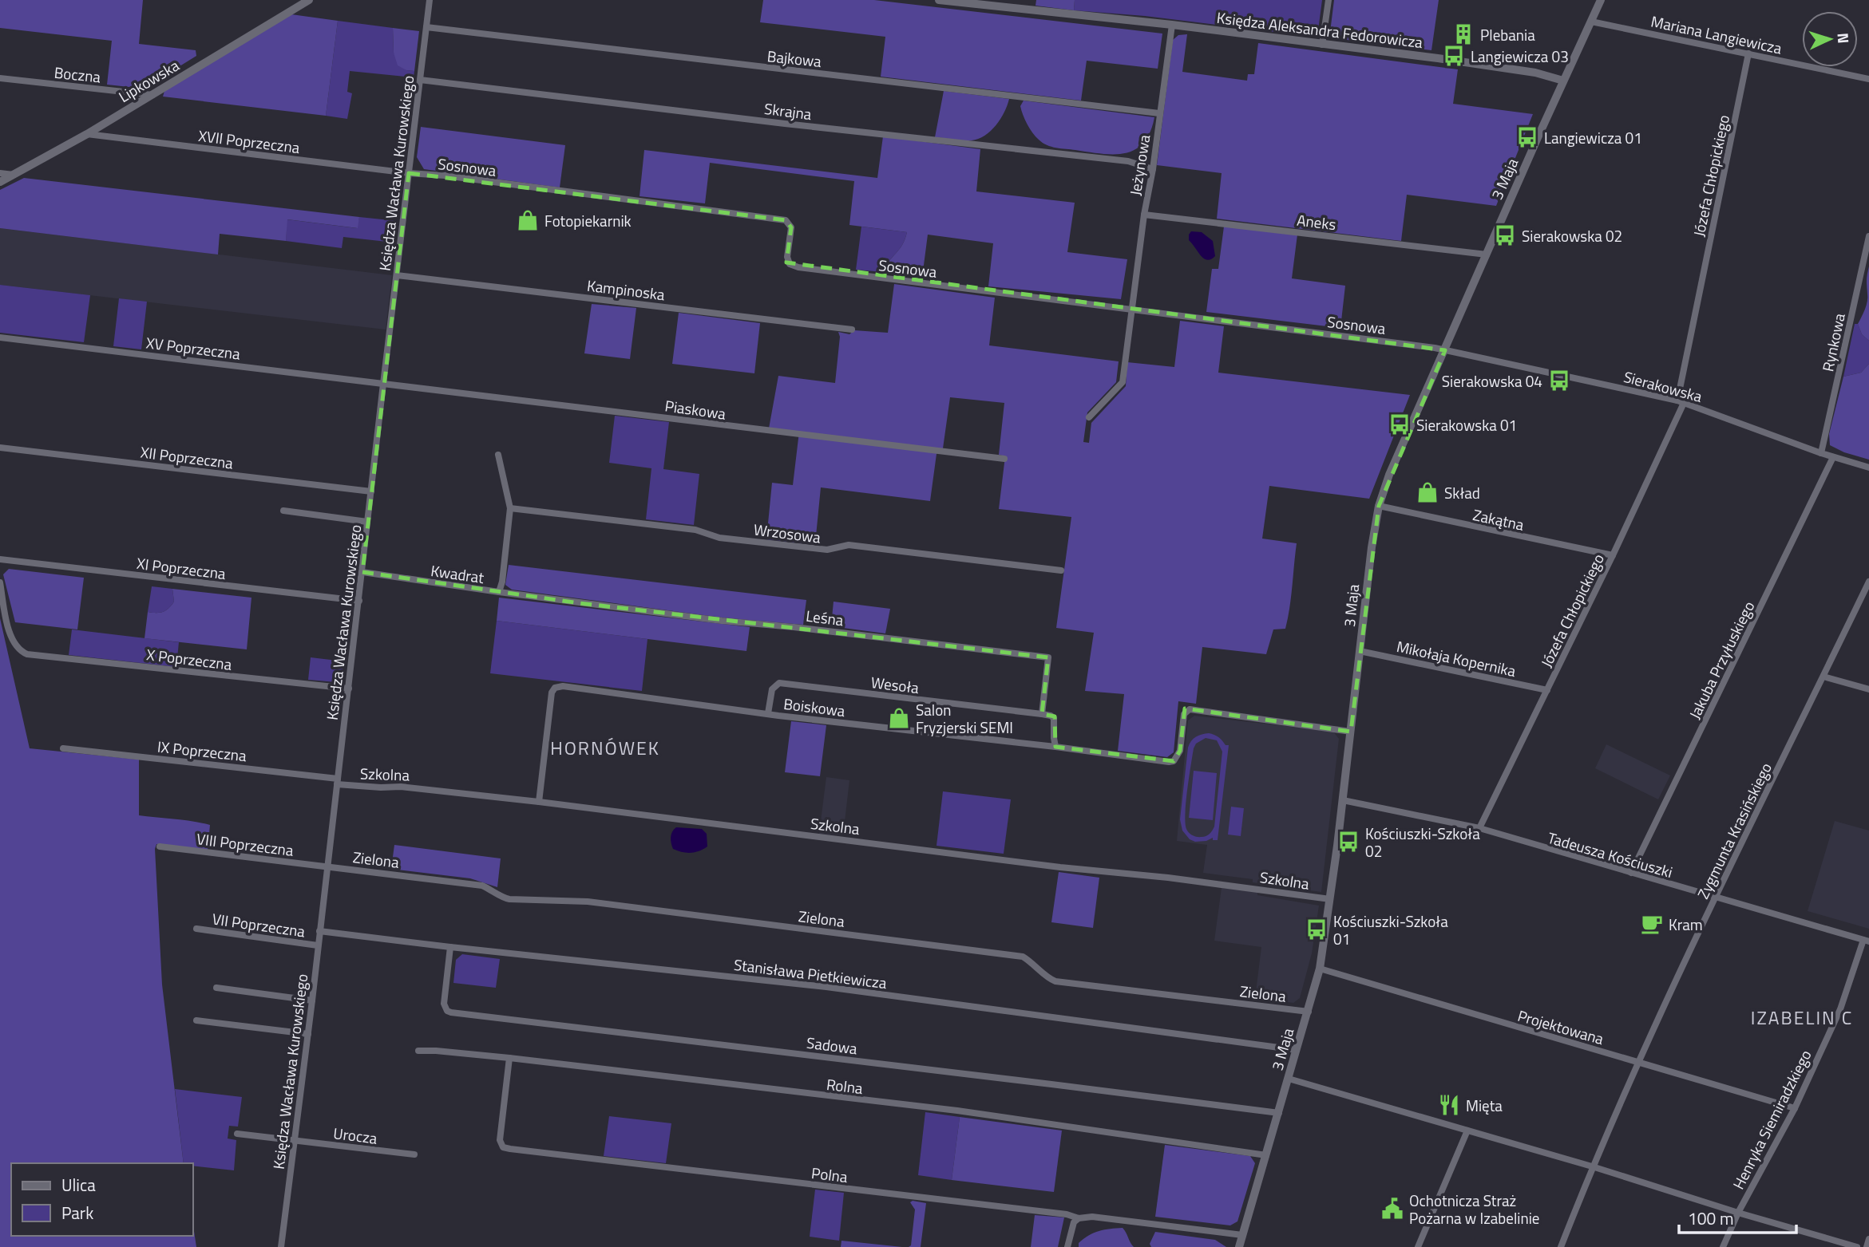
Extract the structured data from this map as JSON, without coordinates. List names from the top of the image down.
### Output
{
  "streets": {
    "street": [
      "Księdza Aleksandra Fedorowicza",
      "Mariana Langiewicza",
      "Bajkowa",
      "Boczna",
      "Lipkowska",
      "Skrajna",
      "XVII Poprzeczna",
      "Jeżynowa",
      "Sosnowa",
      "Księdza Wacława Kurowskiego",
      "Józefa Chłopickiego",
      "3 Maja",
      "Aneks",
      "Kampinoska",
      "Rynkowa",
      "XV Poprzeczna",
      "Sierakowska",
      "Piaskowa",
      "XII Poprzeczna",
      "Zakątna",
      "Wrzosowa",
      "XI Poprzeczna",
      "Kwadrat",
      "Leśna",
      "Mikołaja Kopernika",
      "X Poprzeczna",
      "Jakuba Przyłuskiego",
      "Wesoła",
      "Boiskowa",
      "IX Poprzeczna",
      "Szkolna",
      "Zygmunta Krasińskiego",
      "VIII Poprzeczna",
      "Tadeusza Kościuszki",
      "Zielona",
      "VII Poprzeczna",
      "Stanisława Pietkiewicza",
      "Projektowana",
      "Sadowa",
      "Rolna",
      "Henryka Siemiradzkiego",
      "Urocza",
      "Polna"
    ]
  },
  "crossings": [
    ["Księdza Aleksandra Fedorowicza", "Jeżynowa"],
    ["Księdza Aleksandra Fedorowicza", "3 Maja"],
    ["Mariana Langiewicza", "Józefa Chłopickiego"],
    ["Mariana Langiewicza", "3 Maja"],
    ["Bajkowa", "Jeżynowa"],
    ["Bajkowa", "Księdza Wacława Kurowskiego"],
    ["Boczna", "Lipkowska"],
    ["Lipkowska", "XVII Poprzeczna"],
    ["Skrajna", "Jeżynowa"],
    ["Skrajna", "Księdza Wacława Kurowskiego"],
    ["XVII Poprzeczna", "Sosnowa"],
    ["XVII Poprzeczna", "Księdza Wacława Kurowskiego"],
    ["Jeżynowa", "Sosnowa"],
    ["Jeżynowa", "Aneks"],
    ["Sosnowa", "Księdza Wacława Kurowskiego"],
    ["Sosnowa", "3 Maja"],
    ["Sosnowa", "Sierakowska"],
    ["Księdza Wacława Kurowskiego", "Kampinoska"],
    ["Księdza Wacława Kurowskiego", "XV Poprzeczna"],
    ["Księdza Wacława Kurowskiego", "Piaskowa"],
    ["Księdza Wacława Kurowskiego", "XII Poprzeczna"],
    ["Księdza Wacława Kurowskiego", "XI Poprzeczna"],
    ["Księdza Wacława Kurowskiego", "Kwadrat"],
    ["Księdza Wacława Kurowskiego", "X Poprzeczna"],
    ["Księdza Wacława Kurowskiego", "IX Poprzeczna"],
    ["Księdza Wacława Kurowskiego", "Szkolna"],
    ["Księdza Wacława Kurowskiego", "VIII Poprzeczna"],
    ["Księdza Wacława Kurowskiego", "Zielona"],
    ["Księdza Wacława Kurowskiego", "VII Poprzeczna"],
    ["Księdza Wacława Kurowskiego", "Stanisława Pietkiewicza"],
    ["Księdza Wacława Kurowskiego", "Urocza"],
    ["Józefa Chłopickiego", "Sierakowska"],
    ["Józefa Chłopickiego", "Zakątna"],
    ["Józefa Chłopickiego", "Mikołaja Kopernika"],
    ["Józefa Chłopickiego", "Tadeusza Kościuszki"],
    ["3 Maja", "Aneks"],
    ["3 Maja", "Sierakowska"],
    ["3 Maja", "Zakątna"],
    ["3 Maja", "Mikołaja Kopernika"],
    ["3 Maja", "Boiskowa"],
    ["3 Maja", "Szkolna"],
    ["3 Maja", "Tadeusza Kościuszki"],
    ["3 Maja", "Zielona"],
    ["3 Maja", "Stanisława Pietkiewicza"],
    ["3 Maja", "Projektowana"],
    ["3 Maja", "Sadowa"],
    ["3 Maja", "Rolna"],
    ["3 Maja", "Polna"],
    ["Rynkowa", "Sierakowska"],
    ["XV Poprzeczna", "Piaskowa"],
    ["Sierakowska", "Jakuba Przyłuskiego"],
    ["Wrzosowa", "Kwadrat"],
    ["Kwadrat", "Leśna"],
    ["Leśna", "Wesoła"],
    ["Jakuba Przyłuskiego", "Tadeusza Kościuszki"],
    ["Wesoła", "Boiskowa"],
    ["Boiskowa", "Szkolna"],
    ["IX Poprzeczna", "Szkolna"],
    ["Zygmunta Krasińskiego", "Tadeusza Kościuszki"],
    ["Zygmunta Krasińskiego", "Projektowana"],
    ["VIII Poprzeczna", "Zielona"],
    ["Tadeusza Kościuszki", "Henryka Siemiradzkiego"],
    ["Stanisława Pietkiewicza", "Sadowa"],
    ["Projektowana", "Henryka Siemiradzkiego"],
    ["Rolna", "Polna"]
  ],
  "districts": ["HORNÓWEK", "IZABELIN C"],
  "places": {
    "building": ["Plebania"],
    "bus stop": [
      "Langiewicza 03",
      "Langiewicza 01",
      "Sierakowska 02",
      "Sierakowska 04",
      "Sierakowska 01",
      "Kościuszki-Szkoła 02",
      "Kościuszki-Szkoła 01"
    ],
    "shop": ["Fotopiekarnik", "Skład", "Salon Fryzjerski SEMI"],
    "cafe": ["Kram"],
    "restaurant": ["Mięta"],
    "public building": ["Ochotnicza Straż Pożarna w Izabelinie"]
  },
  "legend": ["Ulica", "Park"],
  "scale_bar": "100 m",
  "north": "right"
}
